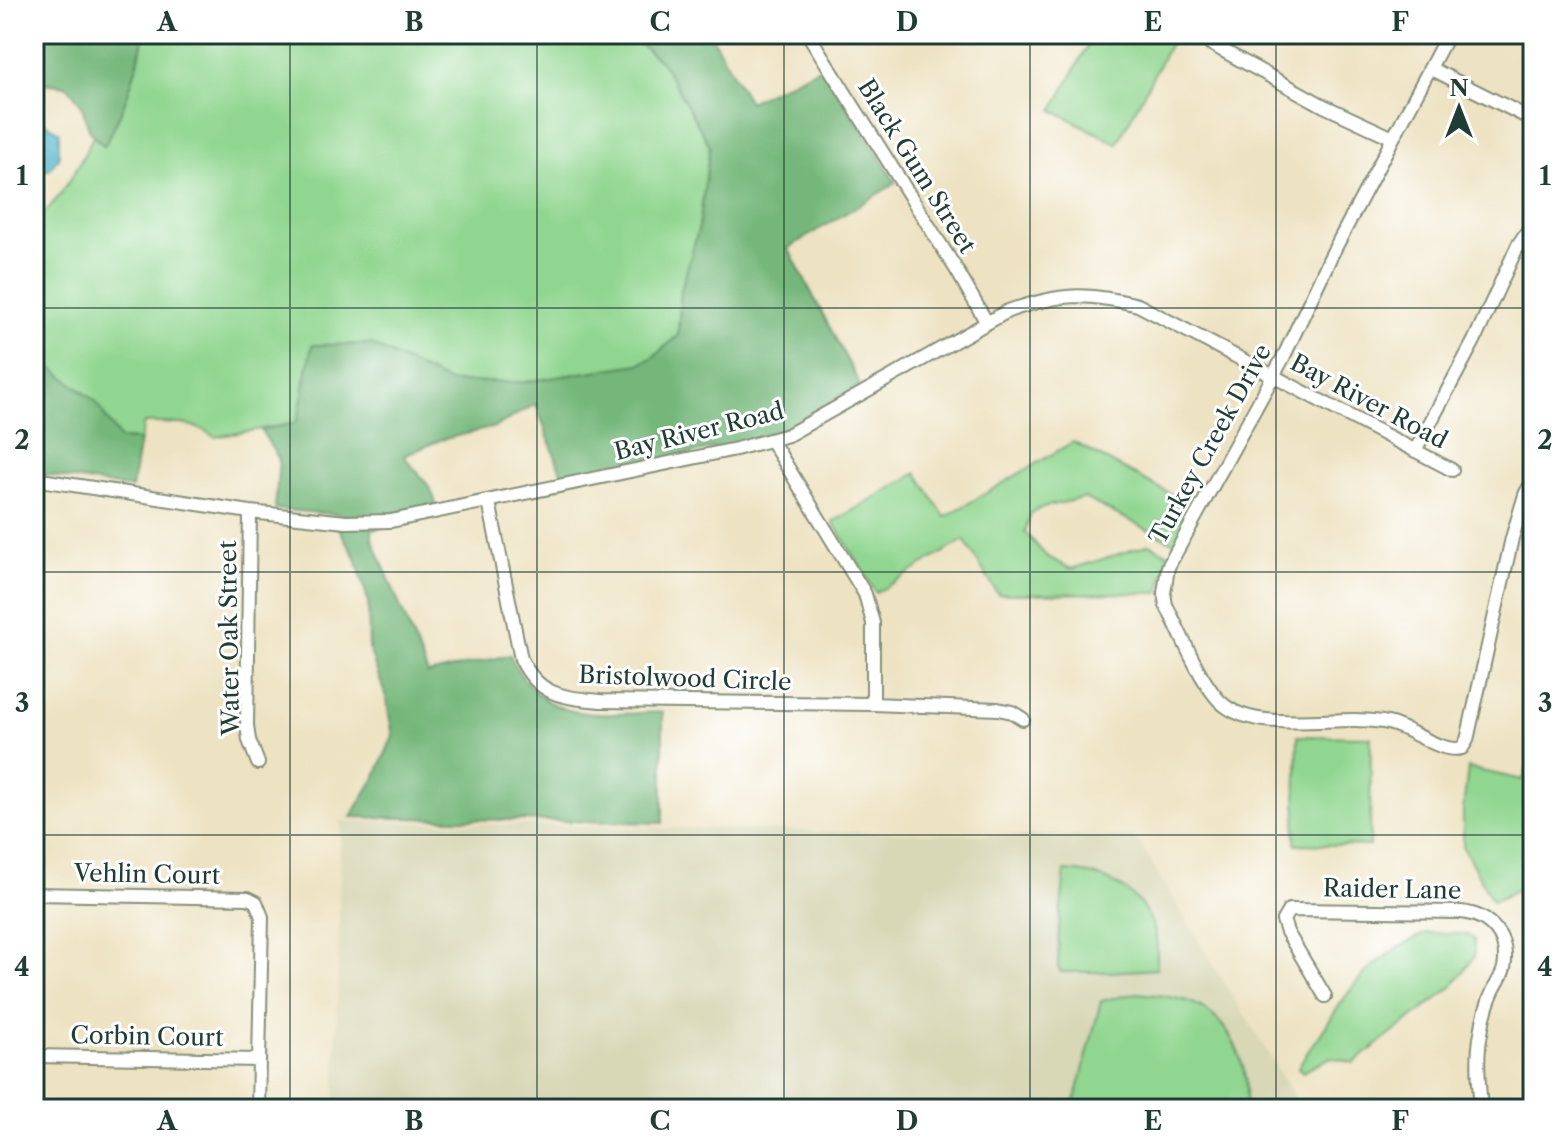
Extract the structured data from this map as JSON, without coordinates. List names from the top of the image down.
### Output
{
  "streets": {
    "street": [
      "Black Gum Street",
      "Bay River Road",
      "Turkey Creek Drive",
      "Water Oak Street",
      "Bristolwood Circle",
      "Vehlin Court",
      "Raider Lane",
      "Corbin Court"
    ]
  },
  "crossings": [
    ["Black Gum Street", "Bay River Road"],
    ["Bay River Road", "Turkey Creek Drive"],
    ["Bay River Road", "Water Oak Street"],
    ["Bay River Road", "Bristolwood Circle"],
    ["Vehlin Court", "Corbin Court"]
  ],
  "north": "top",
  "grid": {
    "columns": [
      "A",
      "B",
      "C",
      "D",
      "E",
      "F"
    ],
    "rows": [
      "1",
      "2",
      "3",
      "4"
    ]
  }
}
